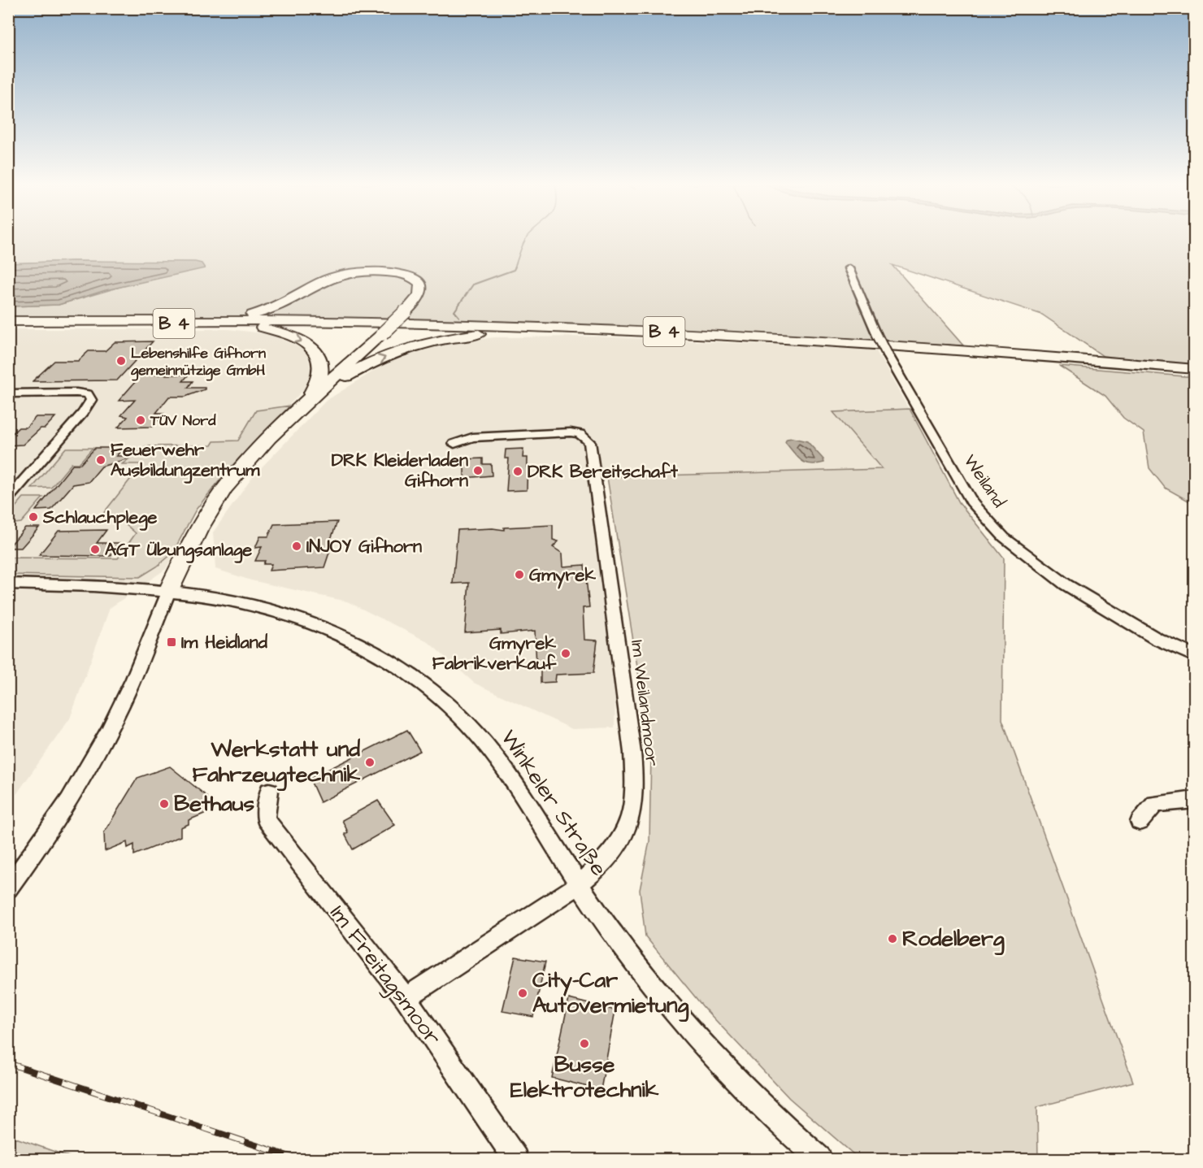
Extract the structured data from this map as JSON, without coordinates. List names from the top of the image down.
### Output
{
  "streets": {
    "highway": ["B 4"],
    "street": [
      "Weiland",
      "Im Weilandmoor",
      "Winkeler Straße",
      "Im Freitagsmoor"
    ]
  },
  "crossings": [
    ["Im Weilandmoor", "Winkeler Straße"],
    ["Im Weilandmoor", "Im Freitagsmoor"]
  ],
  "places": {
    "other": [
      "Lebenshilfe Gifhorn gemeinnützige GmbH",
      "TÜV Nord",
      "Feuerwehr Ausbildungzentrum",
      "DRK Kleiderladen Gifhorn",
      "DRK Bereitschaft",
      "Schlauchplege",
      "INJOY Gifhorn",
      "AGT Übungsanlage",
      "Gmyrek",
      "Gmyrek Fabrikverkauf",
      "Werkstatt und Fahrzeugtechnik",
      "Bethaus",
      "Rodelberg",
      "City-Car Autovermietung",
      "Busse Elektrotechnik"
    ],
    "transit": ["Im Heidland"]
  }
}
